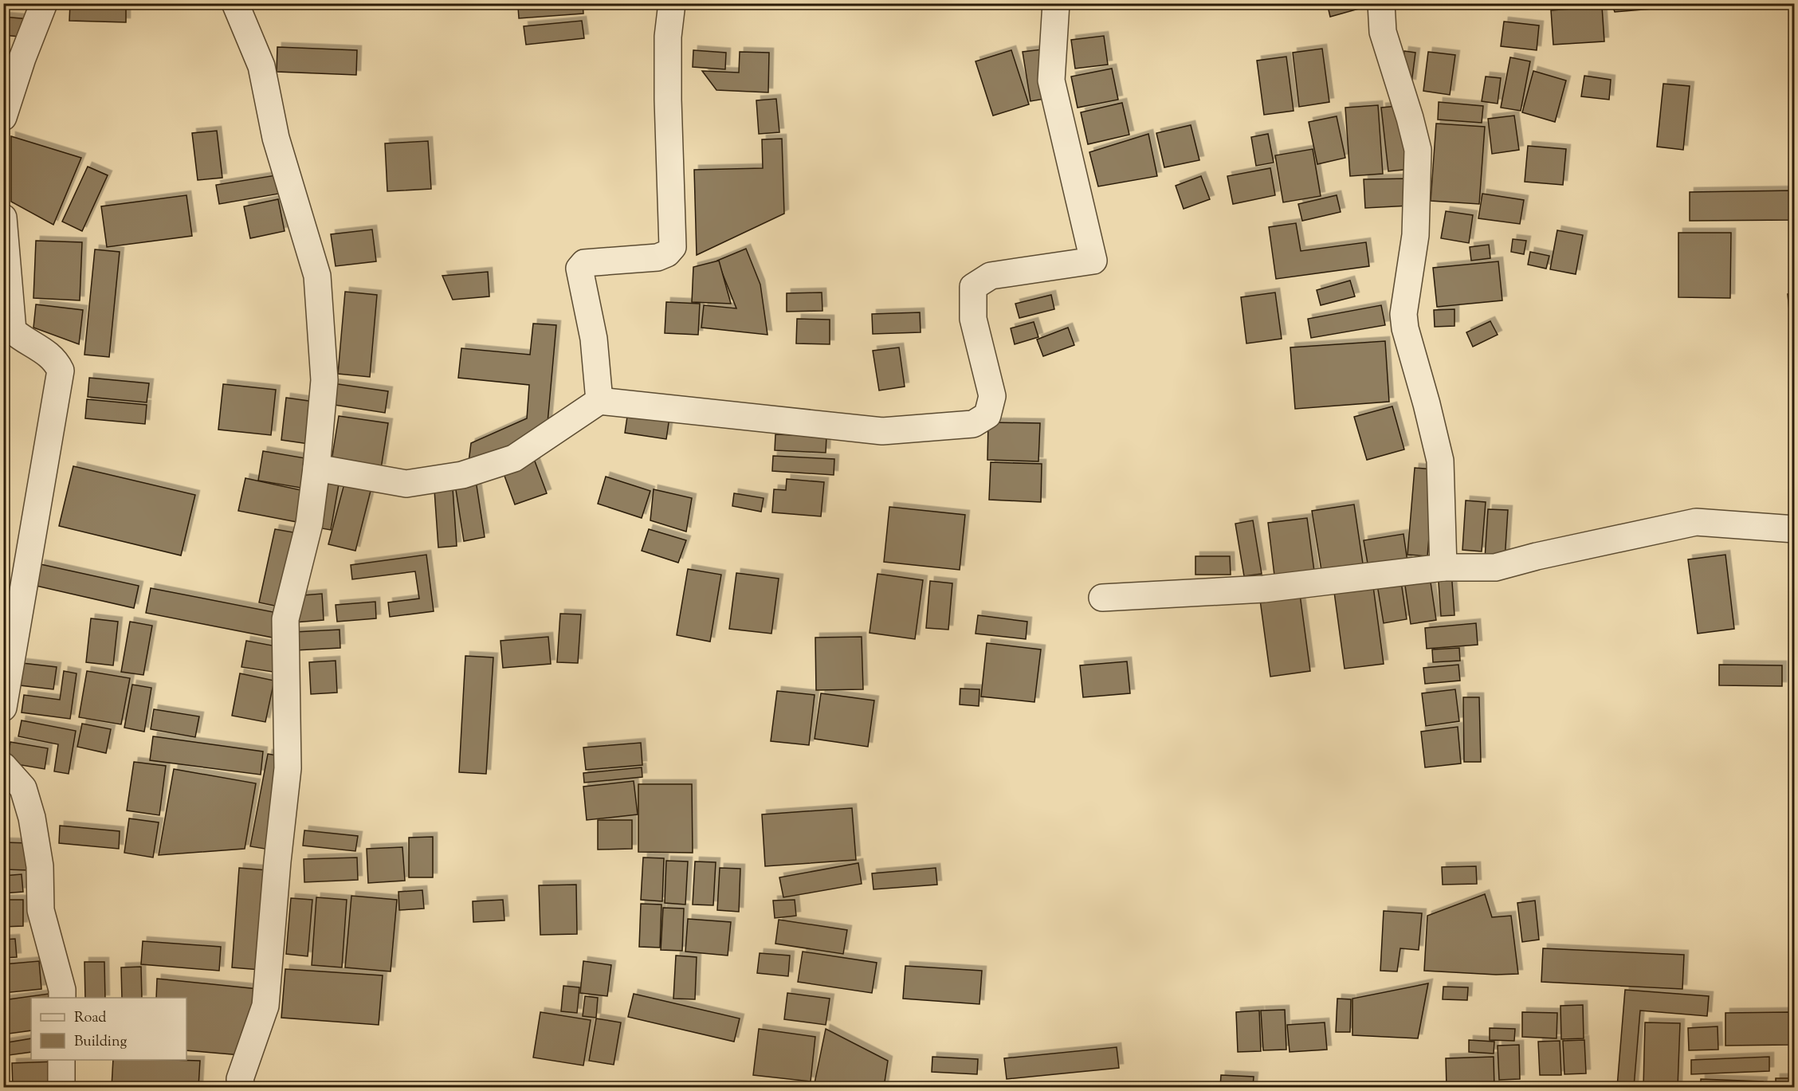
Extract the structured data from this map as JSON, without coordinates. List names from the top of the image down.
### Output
{
  "legend": ["Road", "Building"]
}
